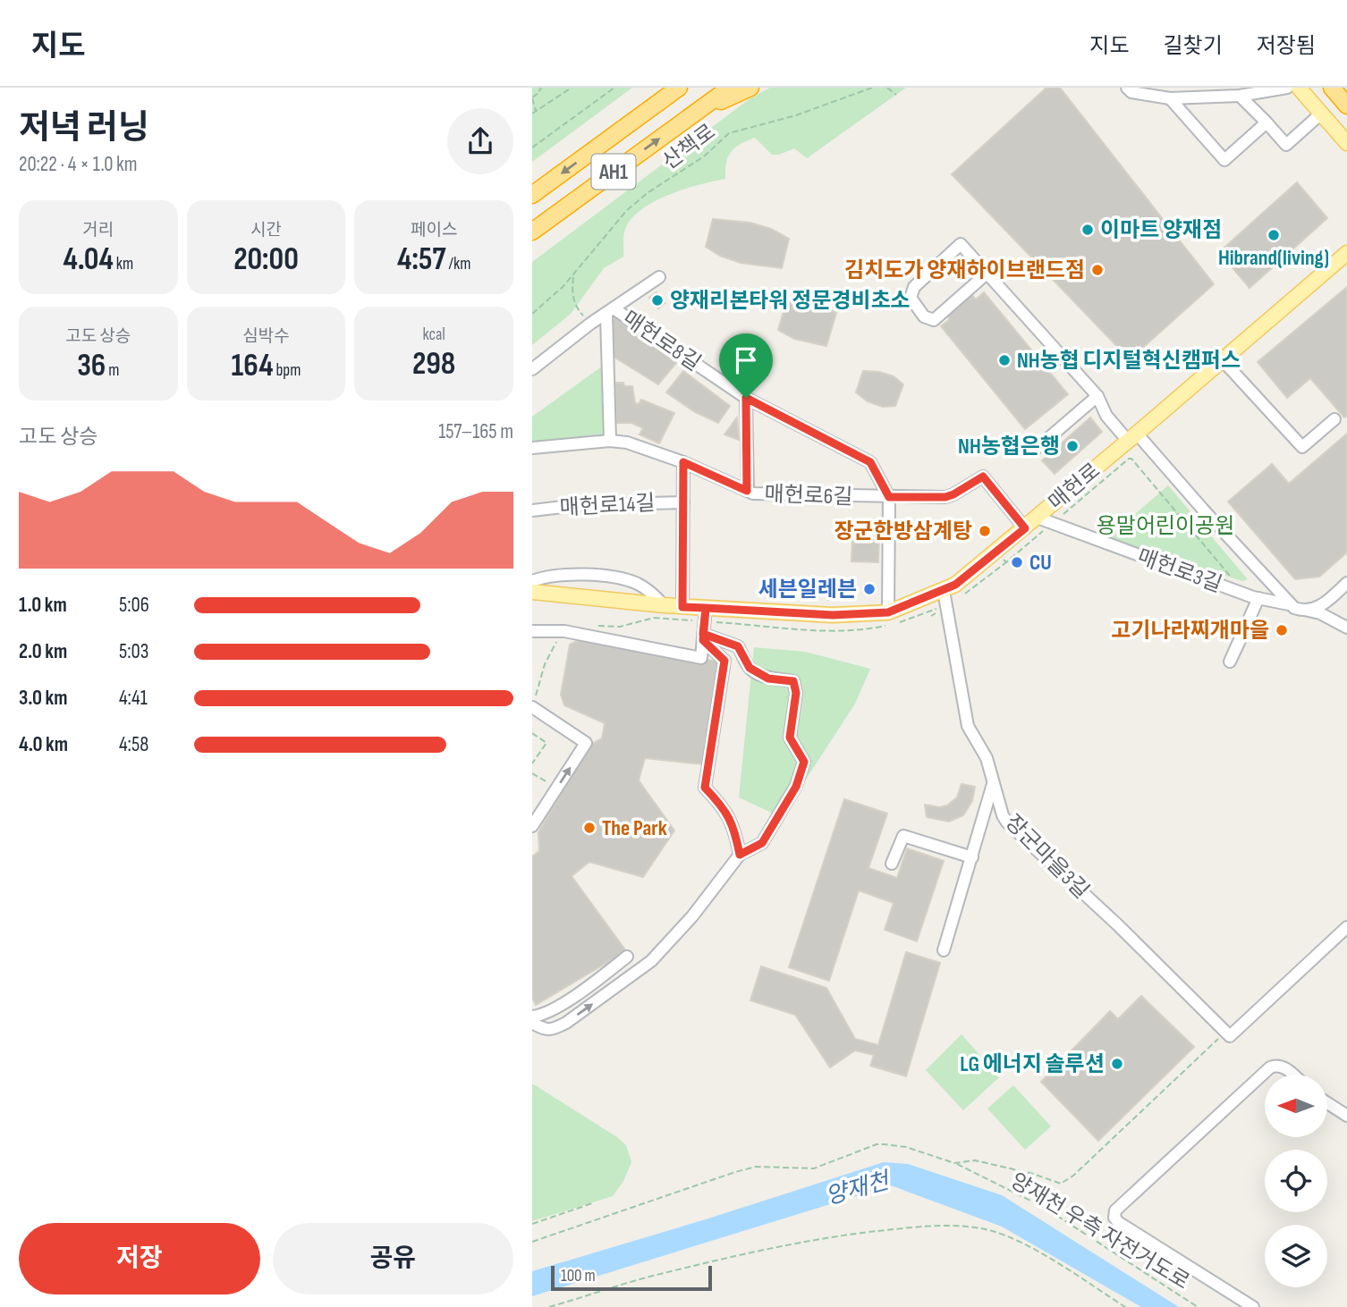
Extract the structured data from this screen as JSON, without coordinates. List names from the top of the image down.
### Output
{
  "streets": {
    "highway": ["AH1"],
    "main road": ["매헌로"],
    "street": [
      "매헌로8길",
      "매헌로6길",
      "매헌로14길",
      "매헌로3길",
      "장군마을3길"
    ],
    "path": ["산책로", "양재천 우측 자전거도로"]
  },
  "crossings": [
    ["매헌로8길", "매헌로"],
    ["매헌로8길", "매헌로6길"],
    ["매헌로", "매헌로6길"],
    ["매헌로", "매헌로3길"],
    ["매헌로", "장군마을3길"]
  ],
  "water": ["양재천"],
  "parks": ["용말어린이공원"],
  "places": [
    "이마트 양재점",
    "Hibrand(living)",
    "김치도가 양재하이브랜드점",
    "양재리본타워 정문경비초소",
    "NH농협 디지털혁신캠퍼스",
    "NH농협은행",
    "장군한방삼계탕",
    "CU",
    "세븐일레븐",
    "고기나라찌개마을",
    "The Park",
    "LG 에너지 솔루션"
  ],
  "scale_bar": "100 m",
  "north": "left",
  "page": {
    "header": "지도",
    "nav": ["지도", "길찾기", "저장됨"],
    "heading": ["저녁 러닝", "20:22 · 4 × 1.0 km"],
    "stats": [
      ["거리", "4.04 km"],
      ["시간", "20:00"],
      ["페이스", "4:57 /km"],
      ["고도 상승", "36 m"],
      ["심박수", "164 bpm"],
      ["kcal", "298"]
    ],
    "chart": ["고도 상승", "157–165 m"],
    "list": [
      {
        "name": "1.0 km",
        "note": "5:06"
      },
      {
        "name": "2.0 km",
        "note": "5:03"
      },
      {
        "name": "3.0 km",
        "note": "4:41"
      },
      {
        "name": "4.0 km",
        "note": "4:58"
      }
    ],
    "buttons": ["저장", "공유"],
    "scale": "100 m"
  }
}
